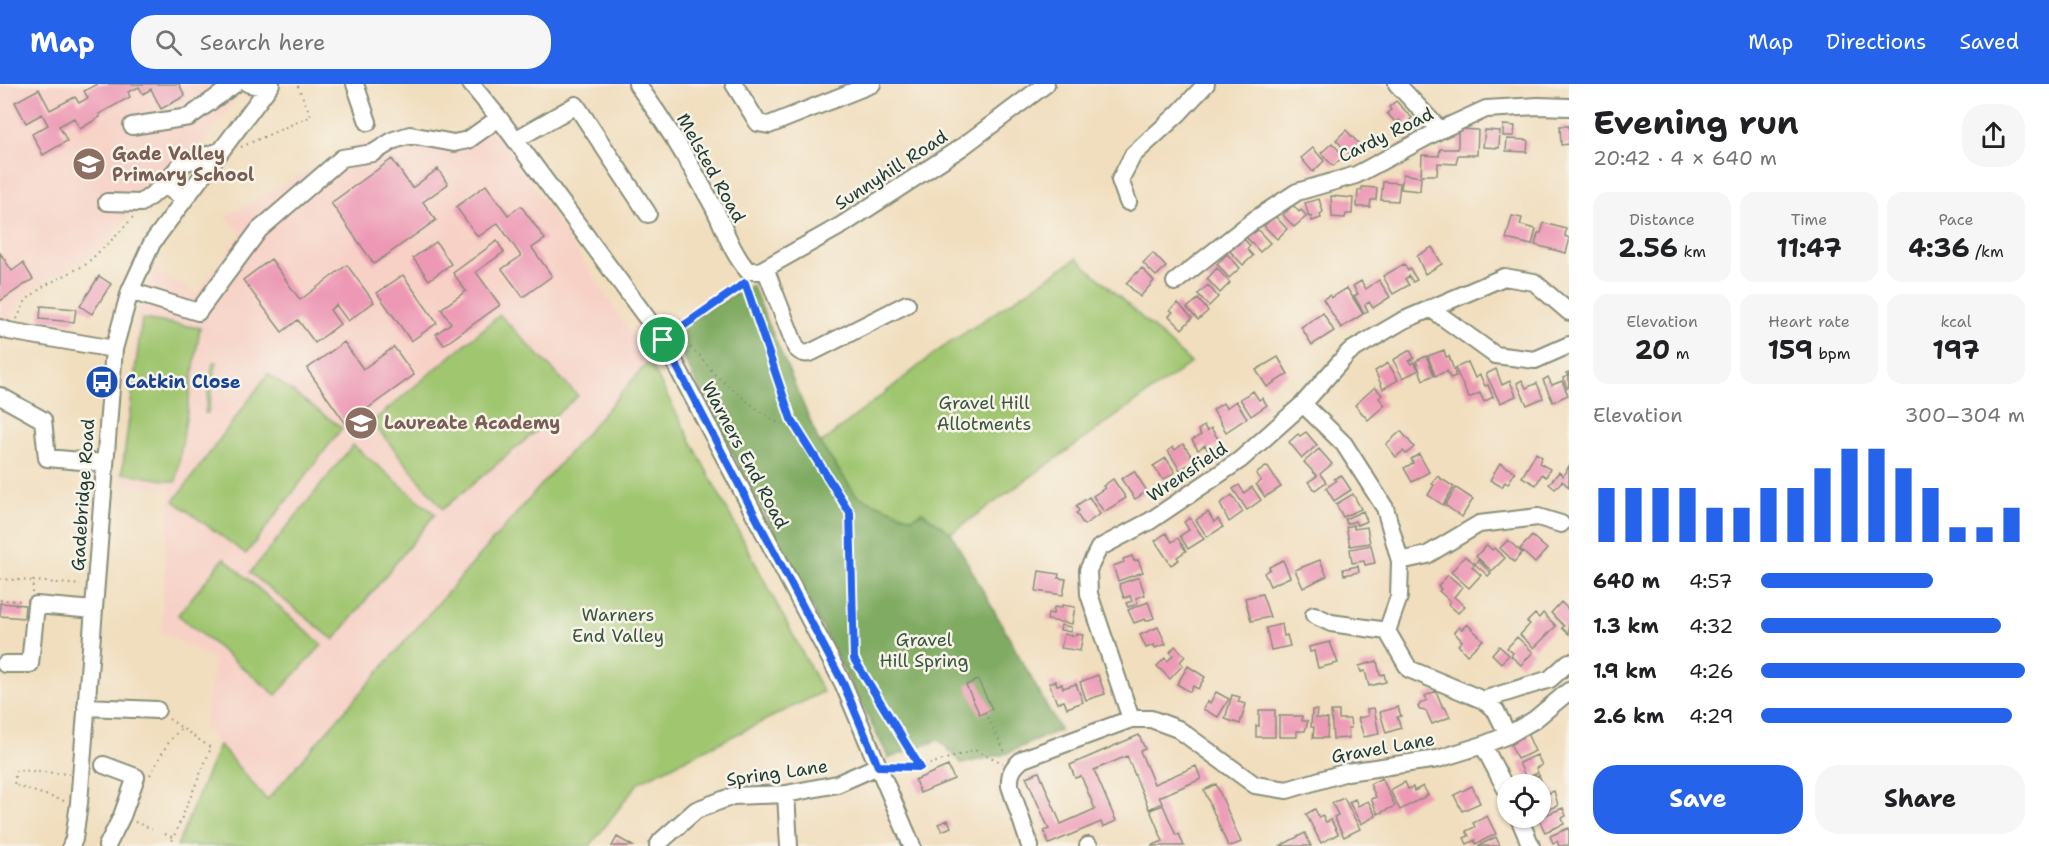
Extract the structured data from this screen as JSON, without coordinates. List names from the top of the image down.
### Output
{
  "streets": {
    "street": [
      "Cardy Road",
      "Melsted Road",
      "Sunnyhill Road",
      "Warners End Road",
      "Wrensfield",
      "Gadebridge Road",
      "Gravel Lane",
      "Spring Lane"
    ]
  },
  "crossings": [
    ["Melsted Road", "Sunnyhill Road"],
    ["Warners End Road", "Spring Lane"],
    ["Wrensfield", "Gravel Lane"]
  ],
  "parks": ["Gravel Hill Allotments", "Warners End Valley", "Gravel Hill Spring"],
  "places": {
    "school or university": ["Gade Valley Primary School", "Laureate Academy"],
    "bus stop": ["Catkin Close"]
  },
  "page": {
    "header": "Map",
    "search": "Search here",
    "nav": ["Map", "Directions", "Saved"],
    "heading": ["Evening run", "20:42 · 4 × 640 m"],
    "stats": [
      ["Distance", "2.56 km"],
      ["Time", "11:47"],
      ["Pace", "4:36 /km"],
      ["Elevation", "20 m"],
      ["Heart rate", "159 bpm"],
      ["kcal", "197"]
    ],
    "chart": ["Elevation", "300–304 m"],
    "list": [
      {
        "name": "640 m",
        "note": "4:57"
      },
      {
        "name": "1.3 km",
        "note": "4:32"
      },
      {
        "name": "1.9 km",
        "note": "4:26"
      },
      {
        "name": "2.6 km",
        "note": "4:29"
      }
    ],
    "buttons": ["Save", "Share"]
  }
}
